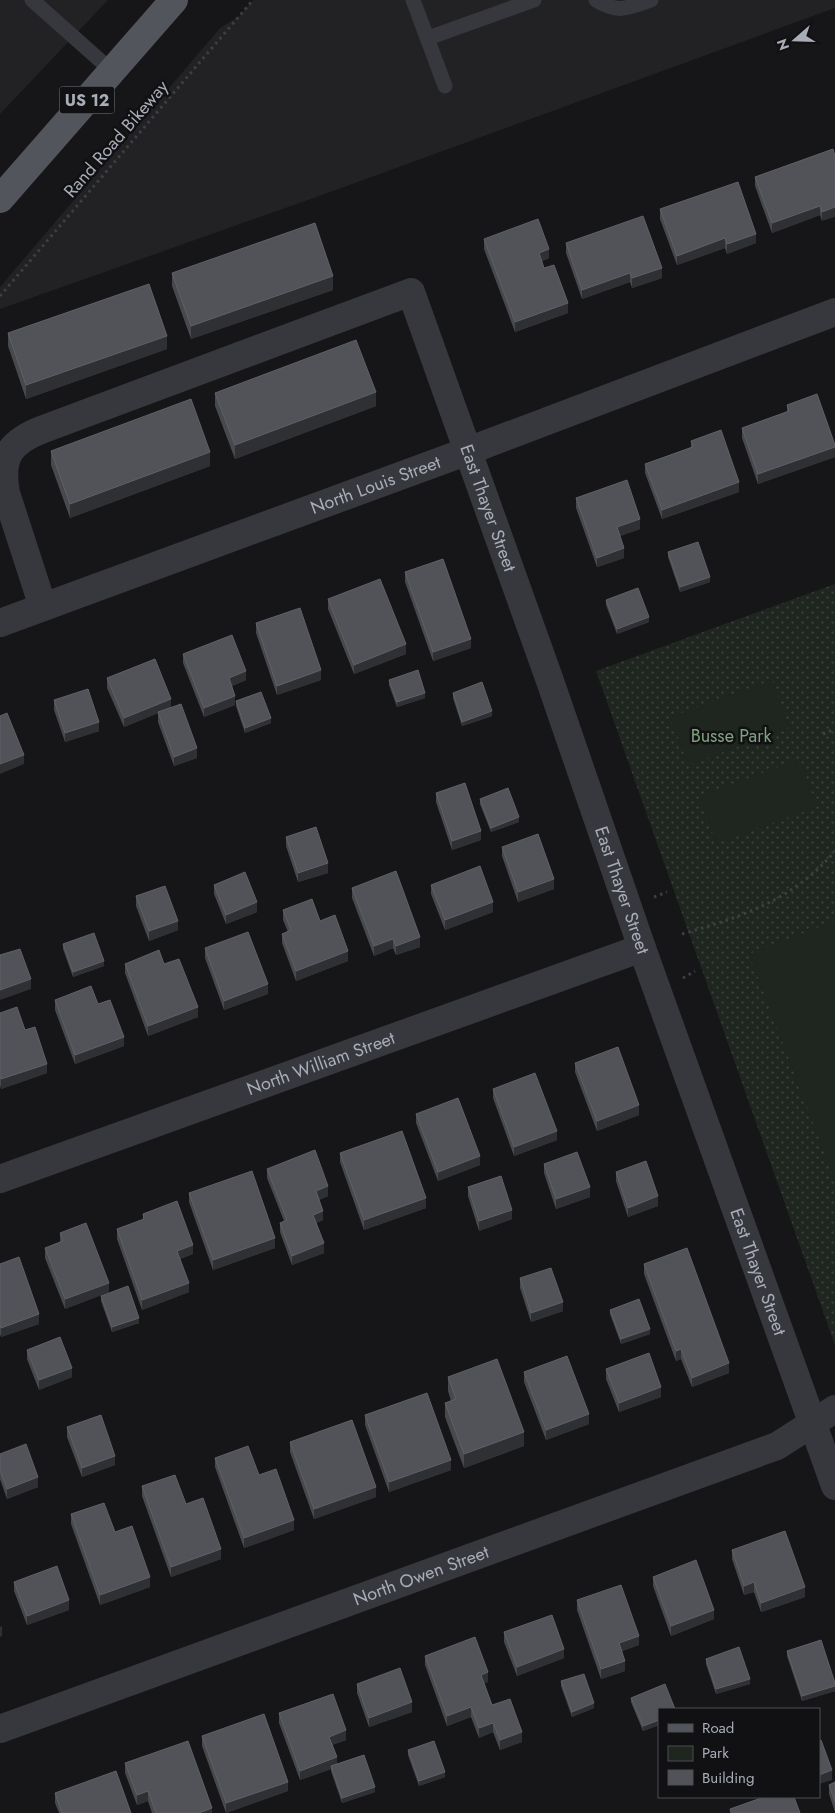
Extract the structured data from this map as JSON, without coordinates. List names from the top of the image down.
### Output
{
  "streets": {
    "main road": ["US 12"],
    "street": [
      "North Louis Street",
      "East Thayer Street",
      "North William Street",
      "North Owen Street"
    ],
    "path": ["Rand Road Bikeway"]
  },
  "crossings": [
    ["North Louis Street", "East Thayer Street"],
    ["East Thayer Street", "North William Street"],
    ["East Thayer Street", "North Owen Street"]
  ],
  "parks": ["Busse Park"],
  "legend": ["Road", "Park", "Building"],
  "north": "left"
}
